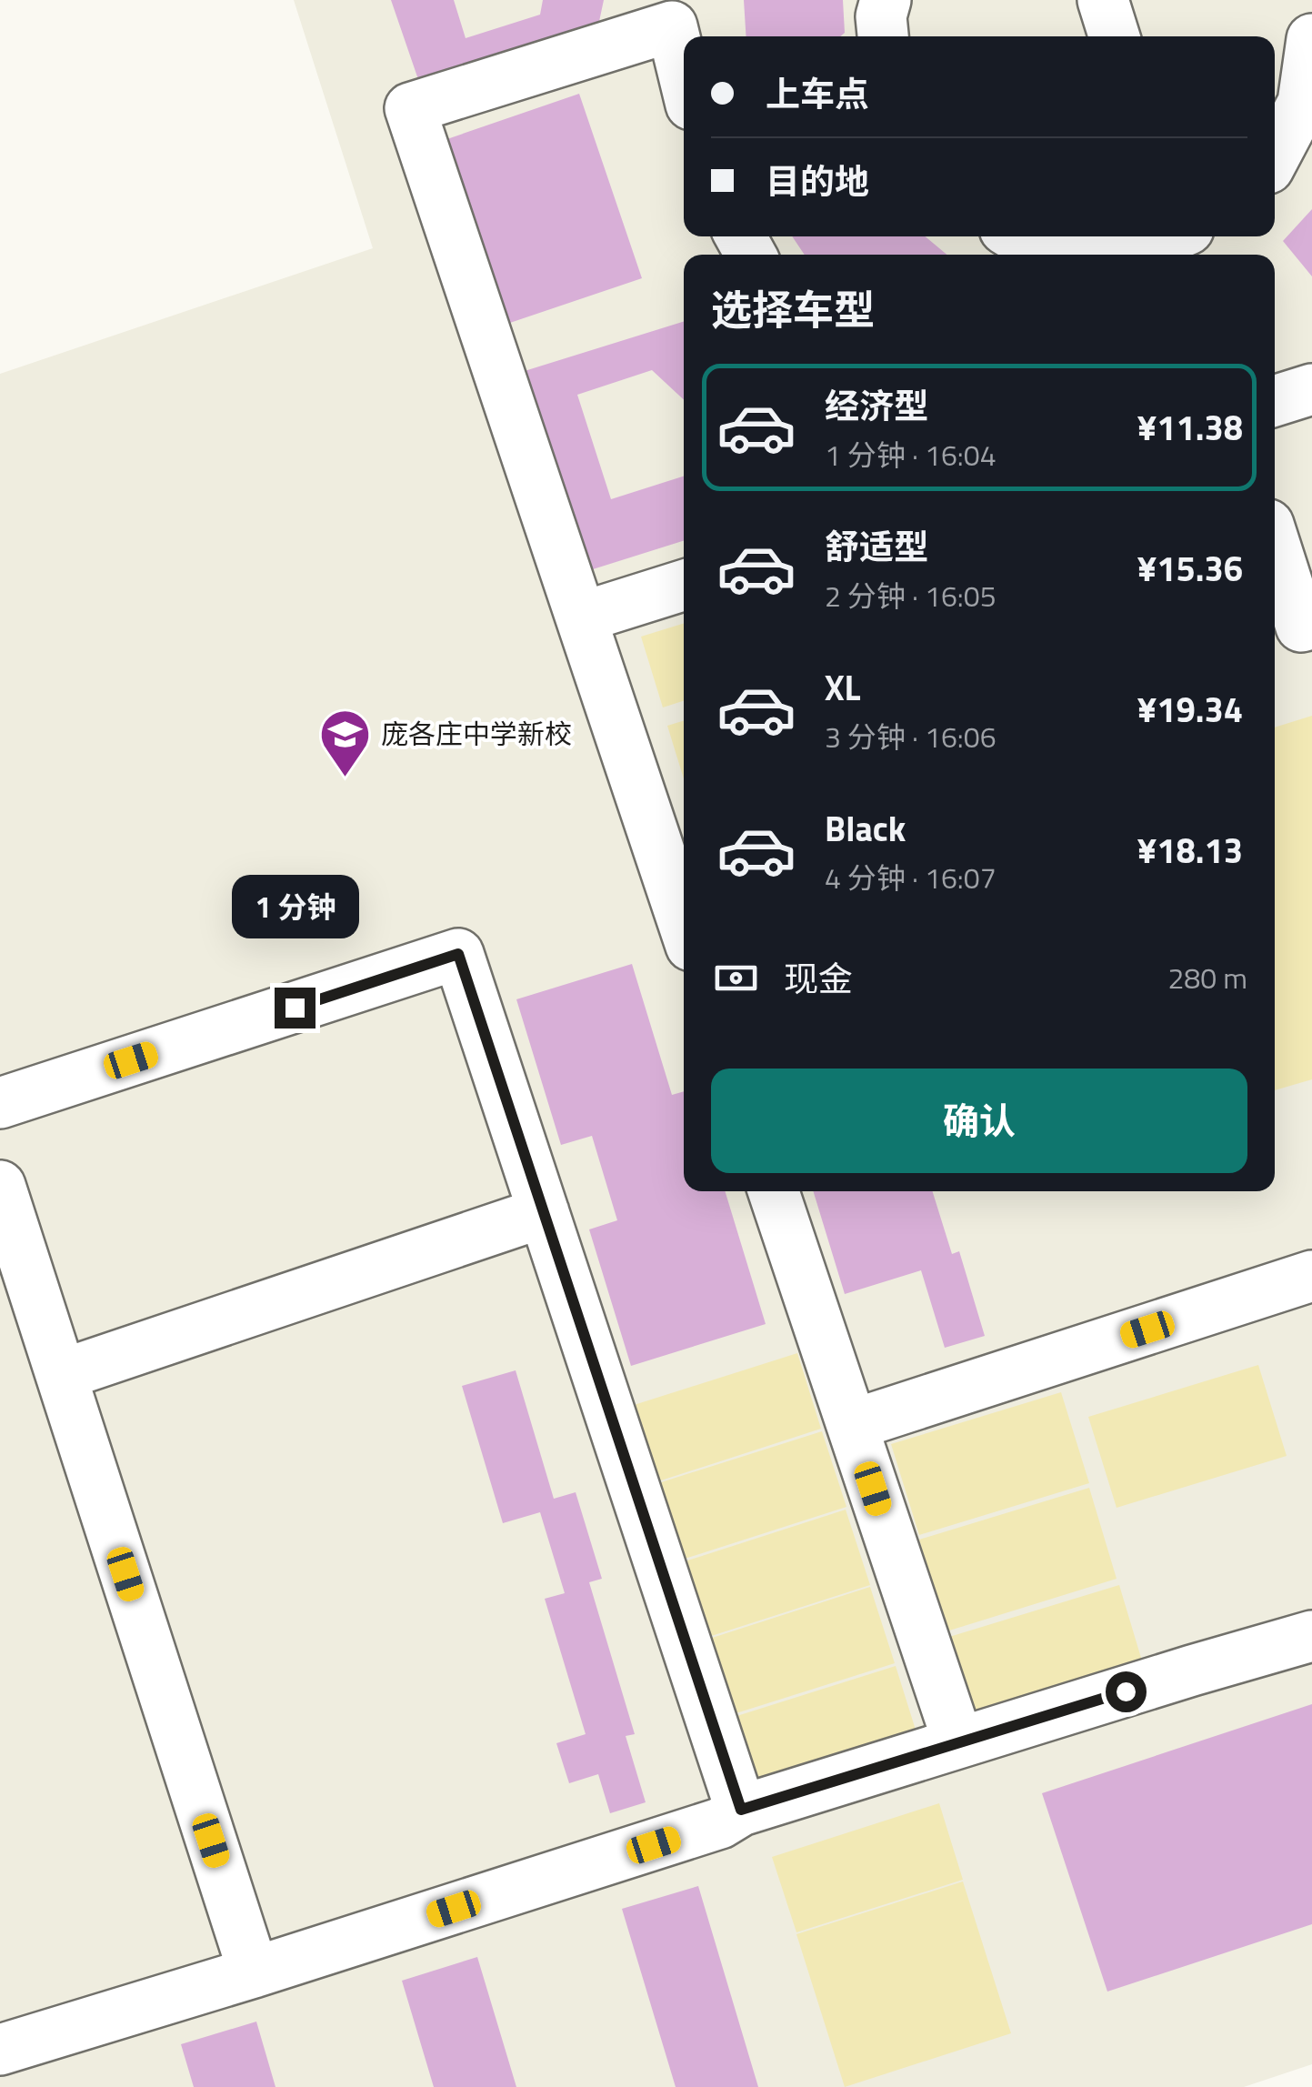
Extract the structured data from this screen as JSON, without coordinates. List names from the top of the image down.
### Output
{
  "places": {
    "school or university": ["庞各庄中学新校"]
  },
  "page": {
    "banner": ["上车点", "目的地"],
    "heading": "选择车型",
    "list": [
      {
        "name": "经济型",
        "note": "1 分钟 · 16:04",
        "value": "¥11.38"
      },
      {
        "name": "舒适型",
        "note": "2 分钟 · 16:05",
        "value": "¥15.36"
      },
      {
        "name": "XL",
        "note": "3 分钟 · 16:06",
        "value": "¥19.34"
      },
      {
        "name": "Black",
        "note": "4 分钟 · 16:07",
        "value": "¥18.13"
      }
    ],
    "bubble": "1 分钟",
    "pay": ["现金", "280 m"],
    "buttons": "确认"
  }
}
